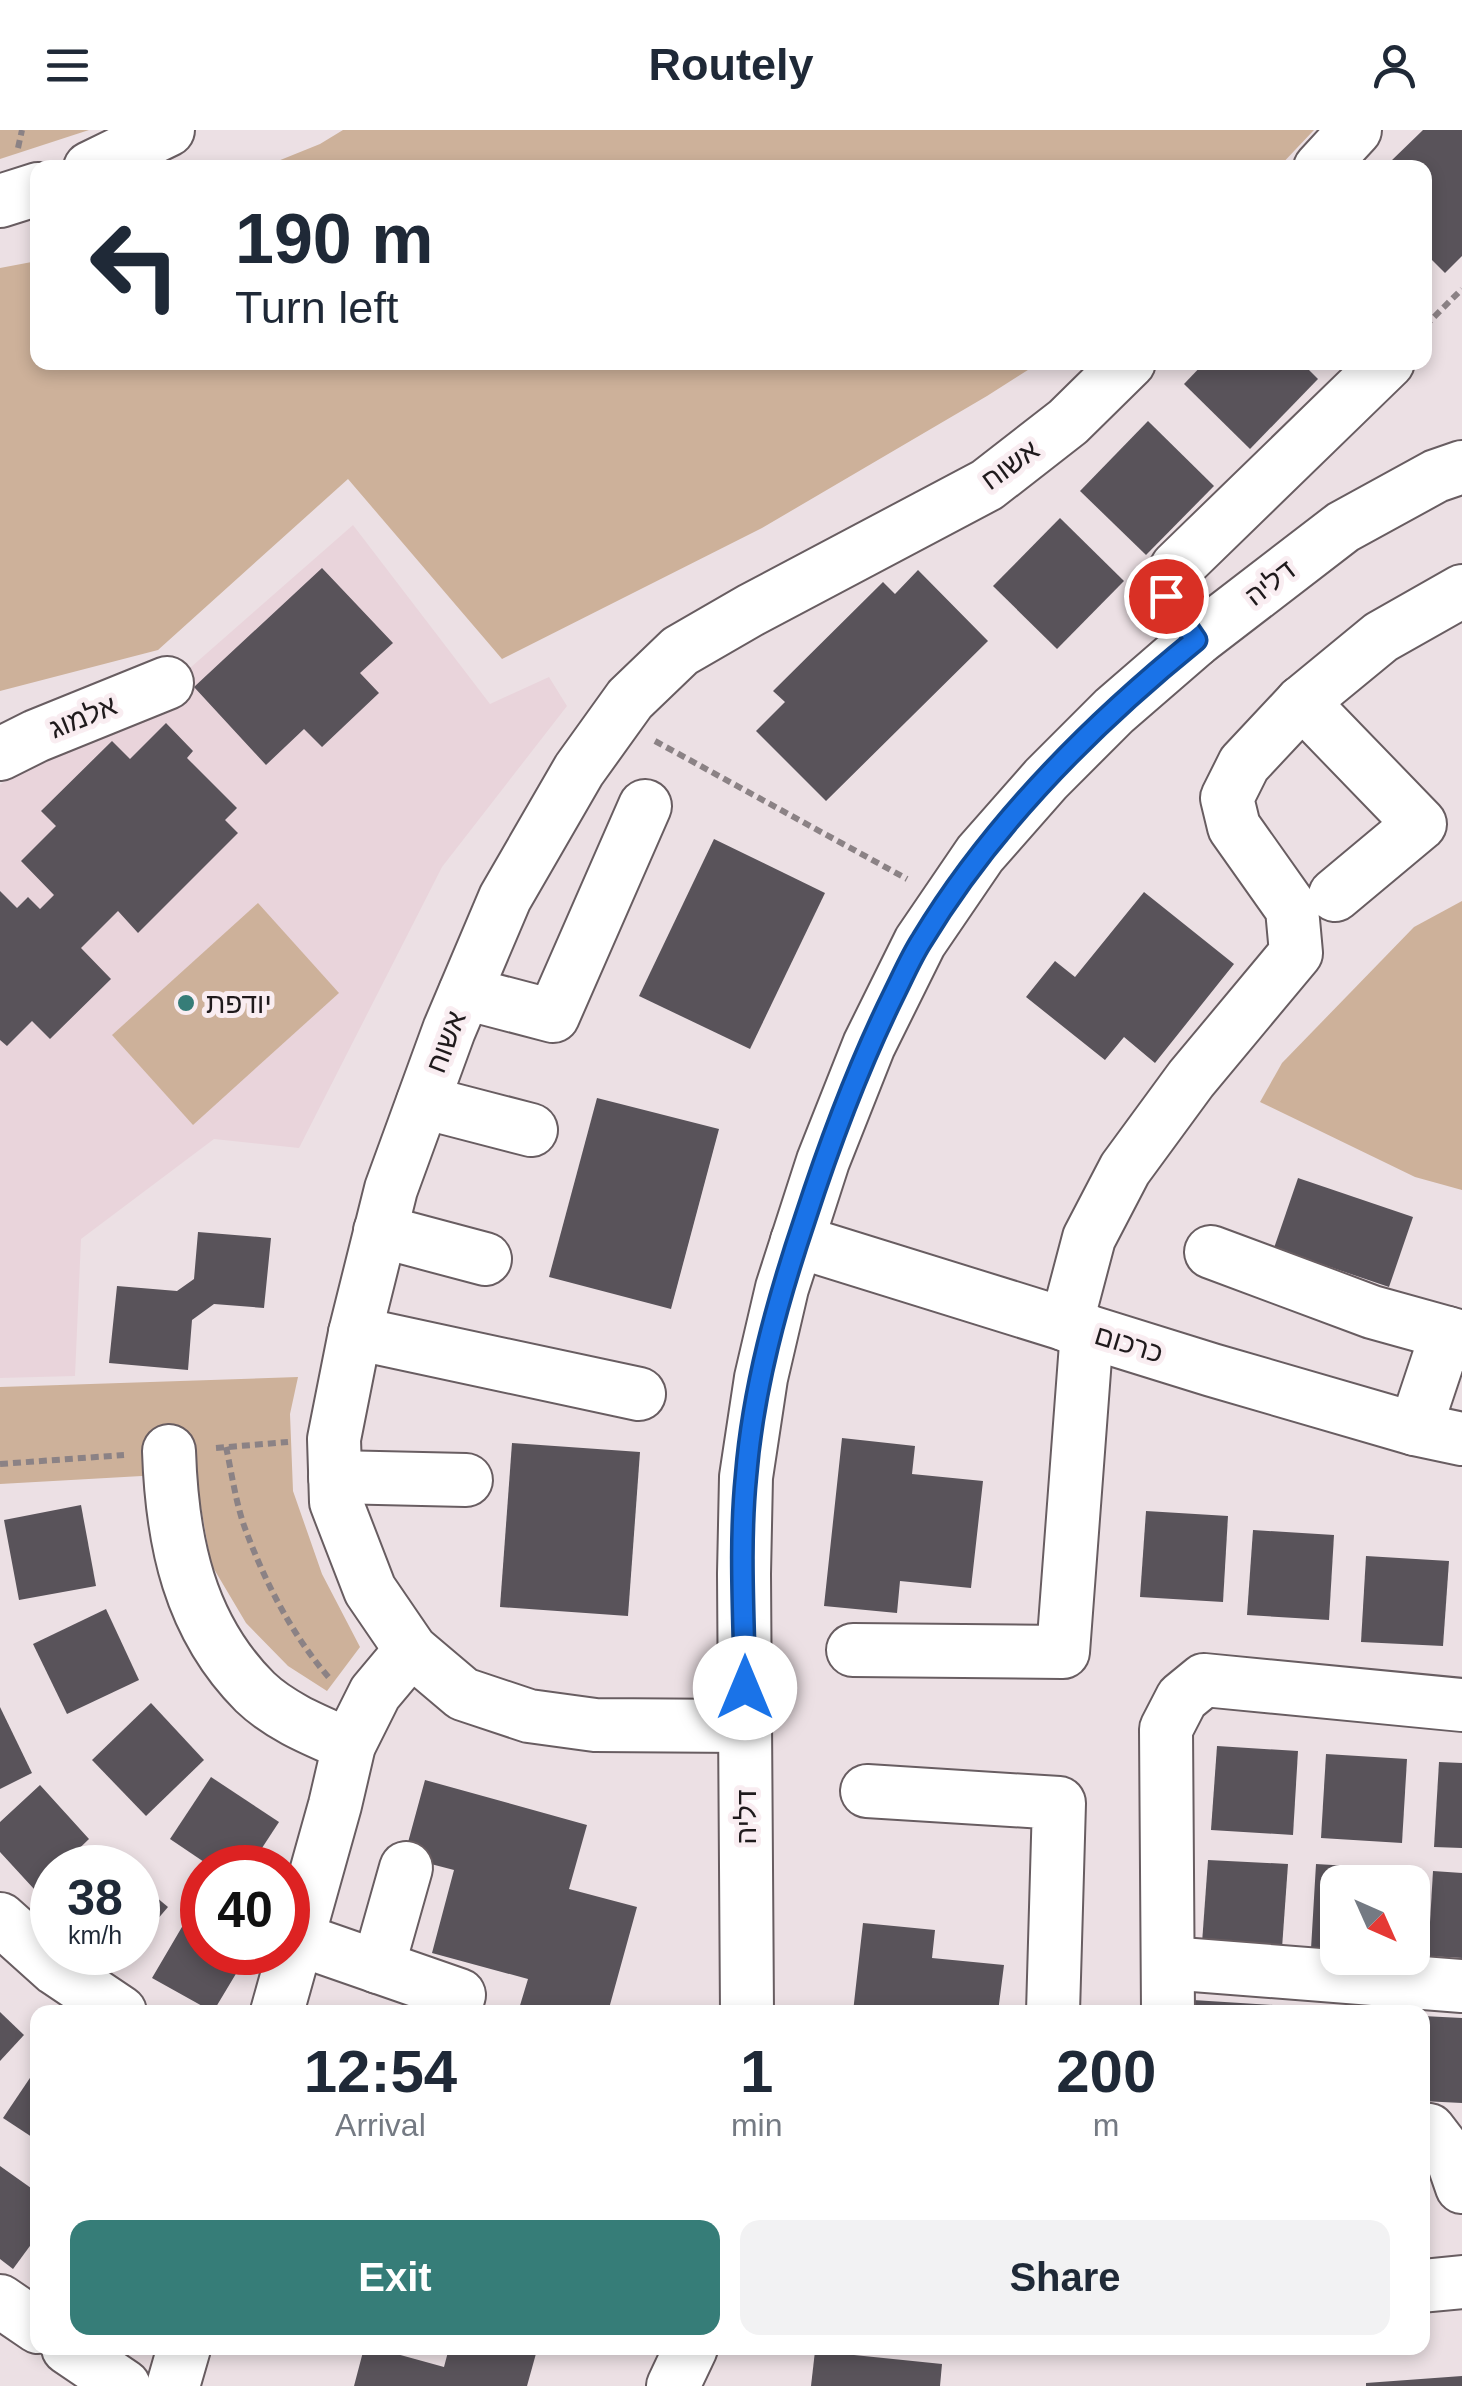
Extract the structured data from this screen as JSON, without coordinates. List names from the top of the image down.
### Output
{
  "streets": {
    "street": [
      "אשוח",
      "דליה",
      "אלמוג",
      "כרכום"
    ]
  },
  "crossings": [
    ["אשוח", "דליה"],
    ["דליה", "כרכום"]
  ],
  "places": ["יודפת"],
  "north": "bottom right",
  "page": {
    "header": "Routely",
    "turn": ["190 m", "Turn left"],
    "speed": "38 km/h",
    "limit": "40",
    "eta": [
      "12:54",
      "Arrival",
      "1",
      "min",
      "200",
      "m"
    ],
    "buttons": ["Exit", "Share"]
  }
}
